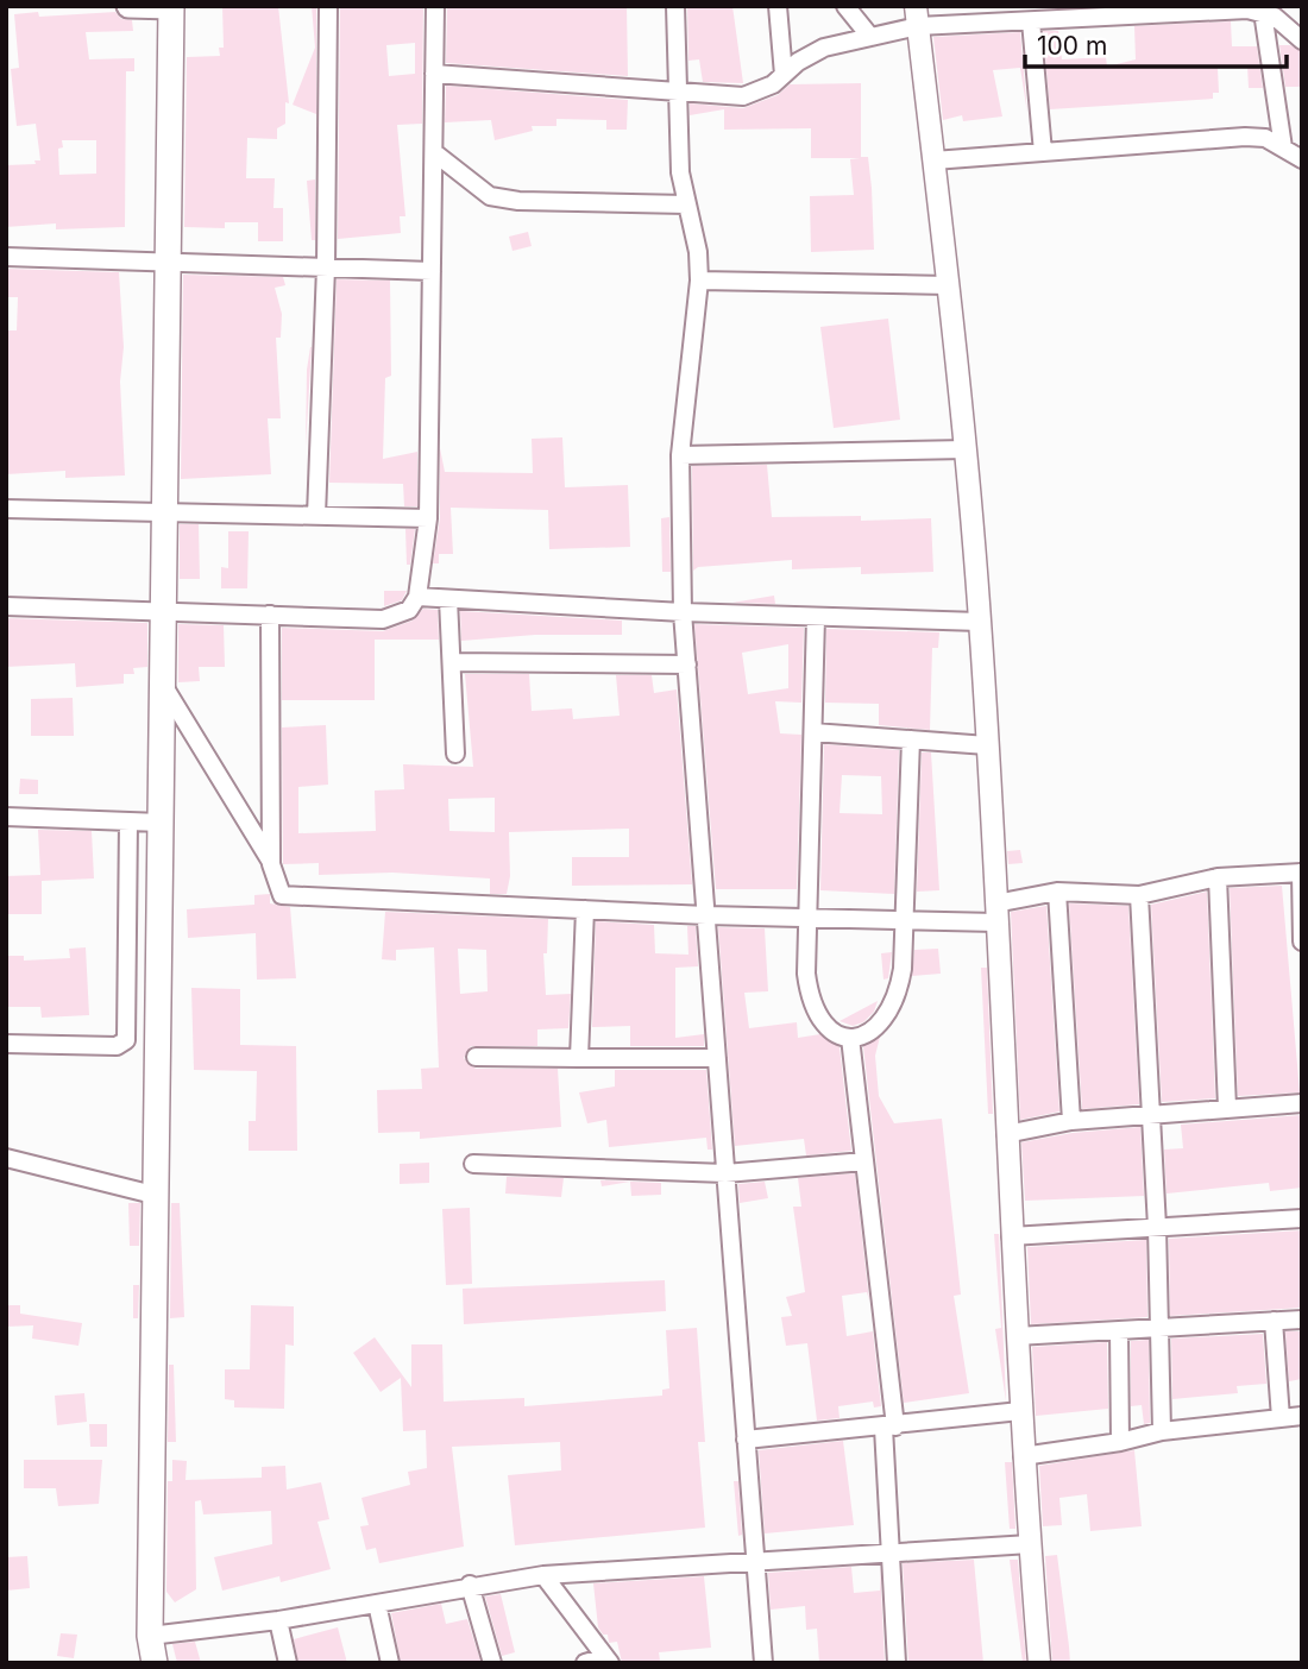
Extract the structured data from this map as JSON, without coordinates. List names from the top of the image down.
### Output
{
  "scale_bar": "100 m"
}
